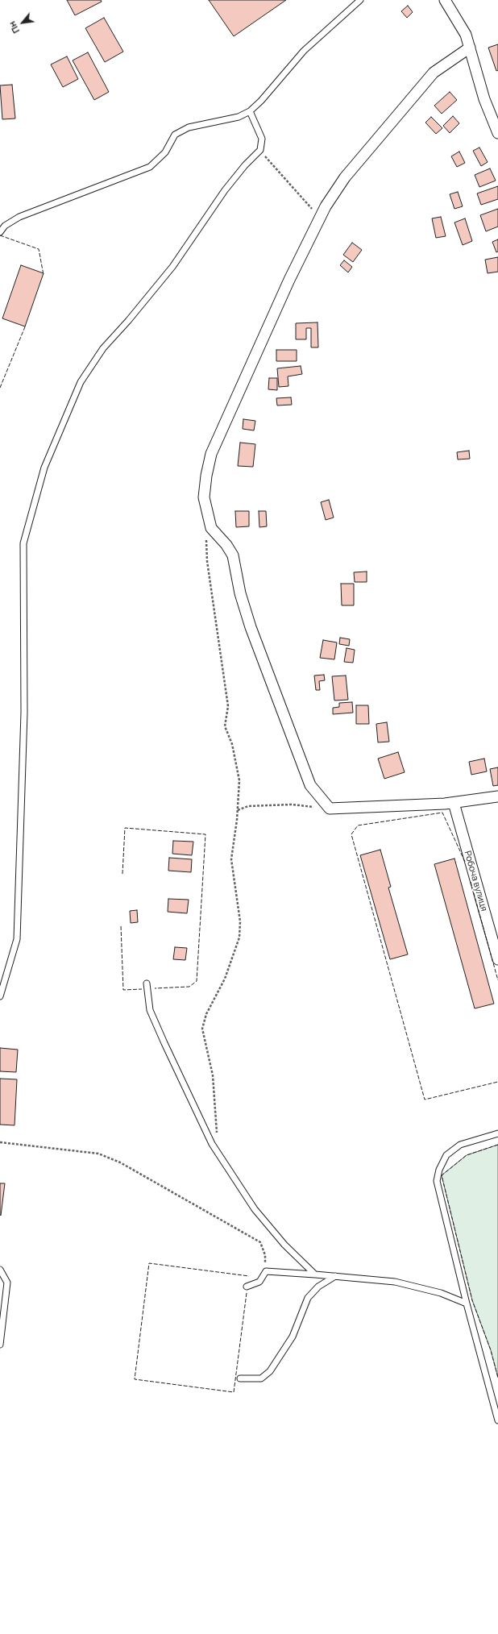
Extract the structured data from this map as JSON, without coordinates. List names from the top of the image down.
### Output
{
  "streets": {
    "street": ["Робоча вулиця"]
  },
  "north": "bottom left"
}
